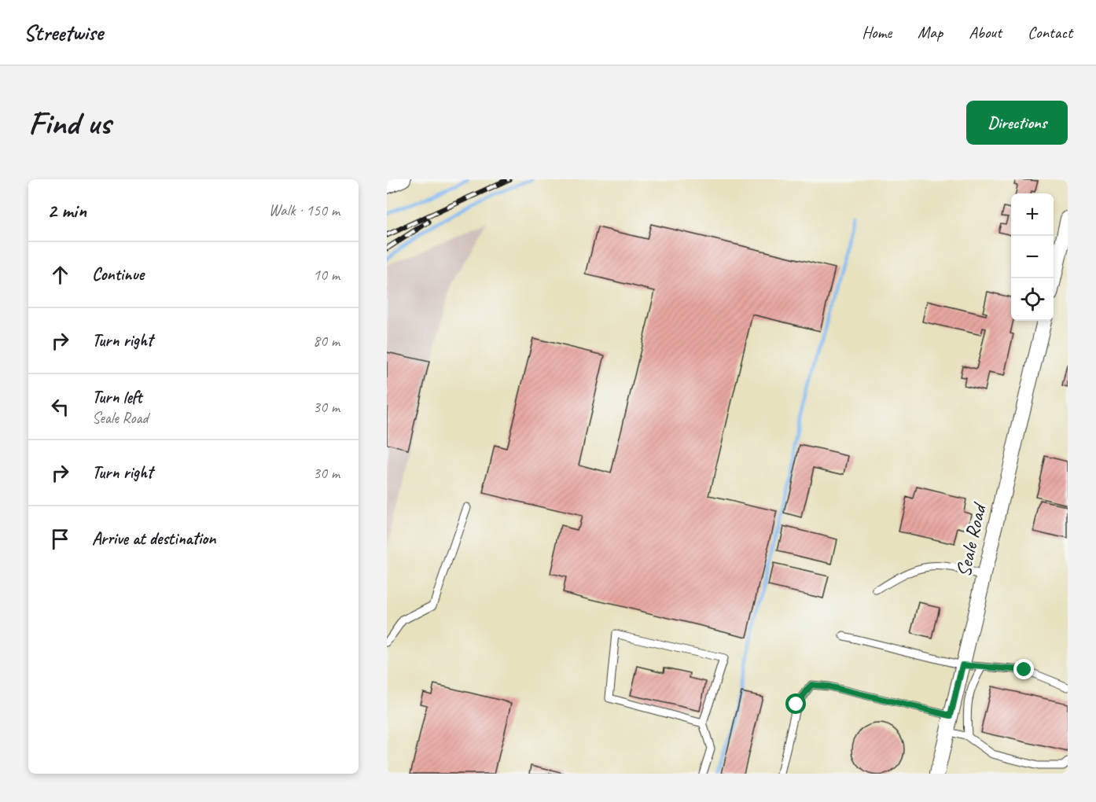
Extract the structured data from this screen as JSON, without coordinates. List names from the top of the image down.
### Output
{
  "streets": {
    "street": ["Seale Road"]
  },
  "page": {
    "header": "Streetwise",
    "nav": [
      "Home",
      "Map",
      "About",
      "Contact"
    ],
    "buttons": "Directions",
    "title": "Find us",
    "heading": ["2 min", "Walk · 150 m"],
    "map_buttons": ["+", "−"],
    "list": [
      ["Continue", "10 m"],
      ["Turn right", "80 m"],
      ["Turn left", "Seale Road", "30 m"],
      ["Turn right", "30 m"],
      "Arrive at destination"
    ]
  }
}
